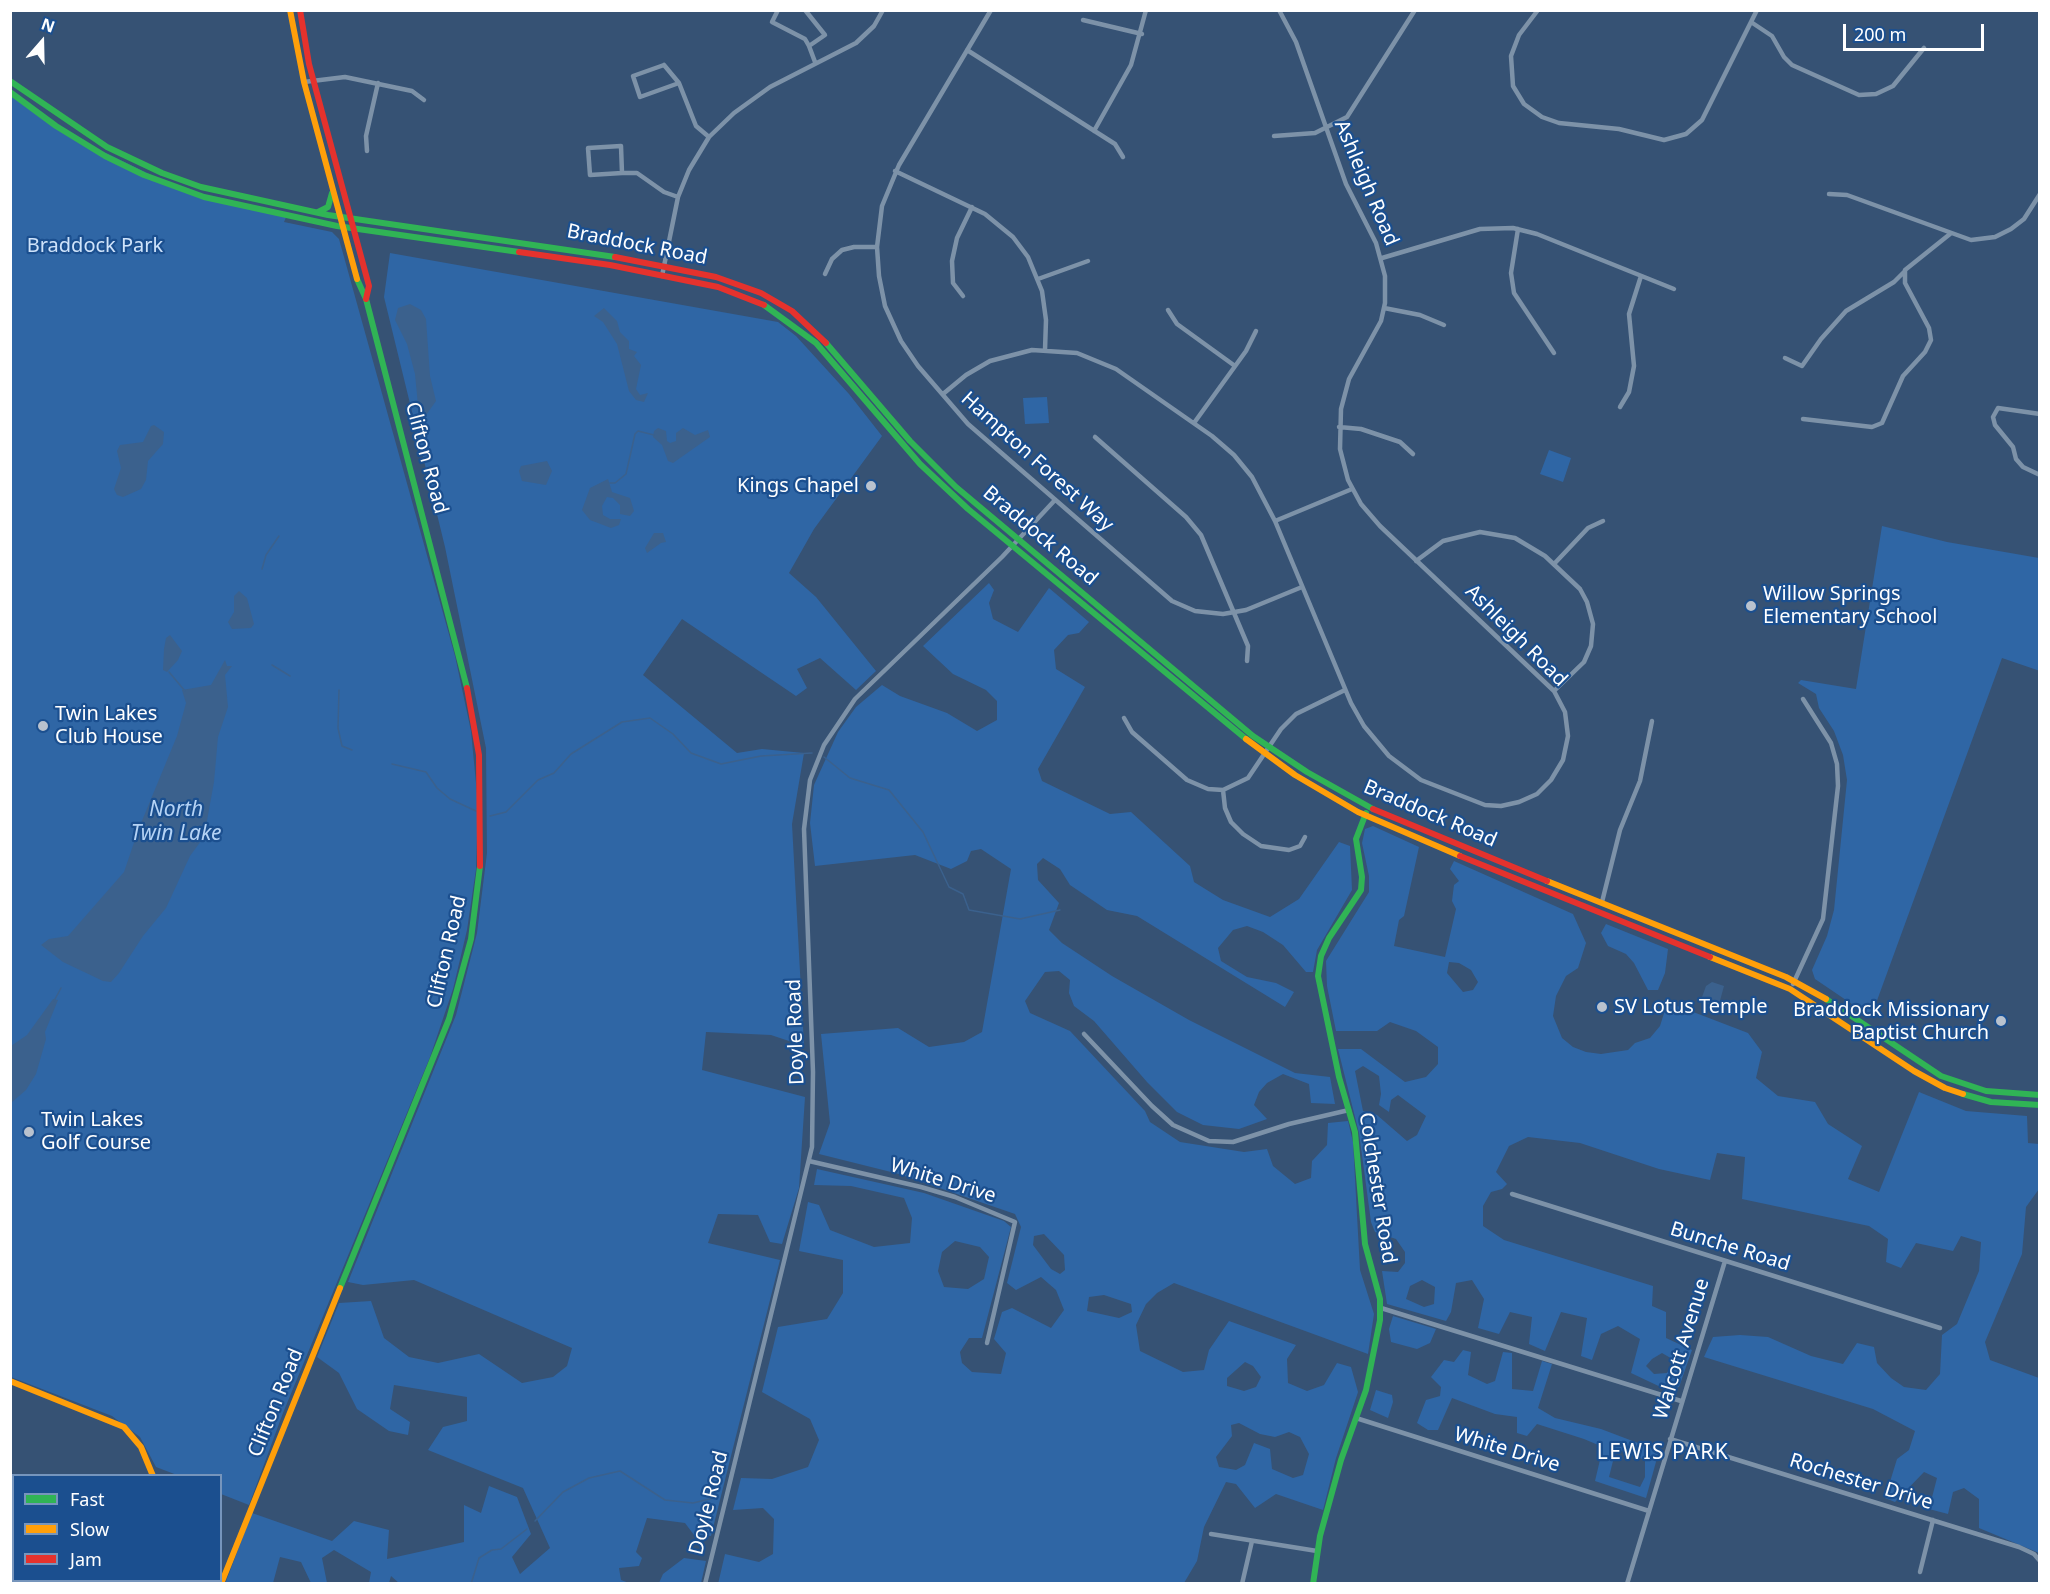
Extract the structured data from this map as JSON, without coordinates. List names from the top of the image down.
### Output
{
  "streets": {
    "main road": ["Braddock Road", "Clifton Road", "Colchester Road"],
    "street": [
      "Ashleigh Road",
      "Hampton Forest Way",
      "Doyle Road",
      "White Drive",
      "Bunche Road",
      "Walcott Avenue",
      "Rochester Drive"
    ]
  },
  "crossings": [
    ["Ashleigh Road", "Hampton Forest Way"],
    ["Braddock Road", "Clifton Road"],
    ["Braddock Road", "Doyle Road"],
    ["Braddock Road", "Colchester Road"],
    ["Hampton Forest Way", "Doyle Road"],
    ["Doyle Road", "White Drive"],
    ["White Drive", "Colchester Road"],
    ["White Drive", "Walcott Avenue"],
    ["Bunche Road", "Walcott Avenue"],
    ["Walcott Avenue", "Rochester Drive"]
  ],
  "districts": ["LEWIS PARK"],
  "water": ["North Twin Lake"],
  "parks": ["Braddock Park"],
  "places": [
    "Kings Chapel",
    "Willow Springs Elementary School",
    "Twin Lakes Club House",
    "SV Lotus Temple",
    "Braddock Missionary Baptist Church",
    "Twin Lakes Golf Course"
  ],
  "legend": ["Fast", "Slow", "Jam"],
  "scale_bar": "200 m",
  "north": "top"
}
